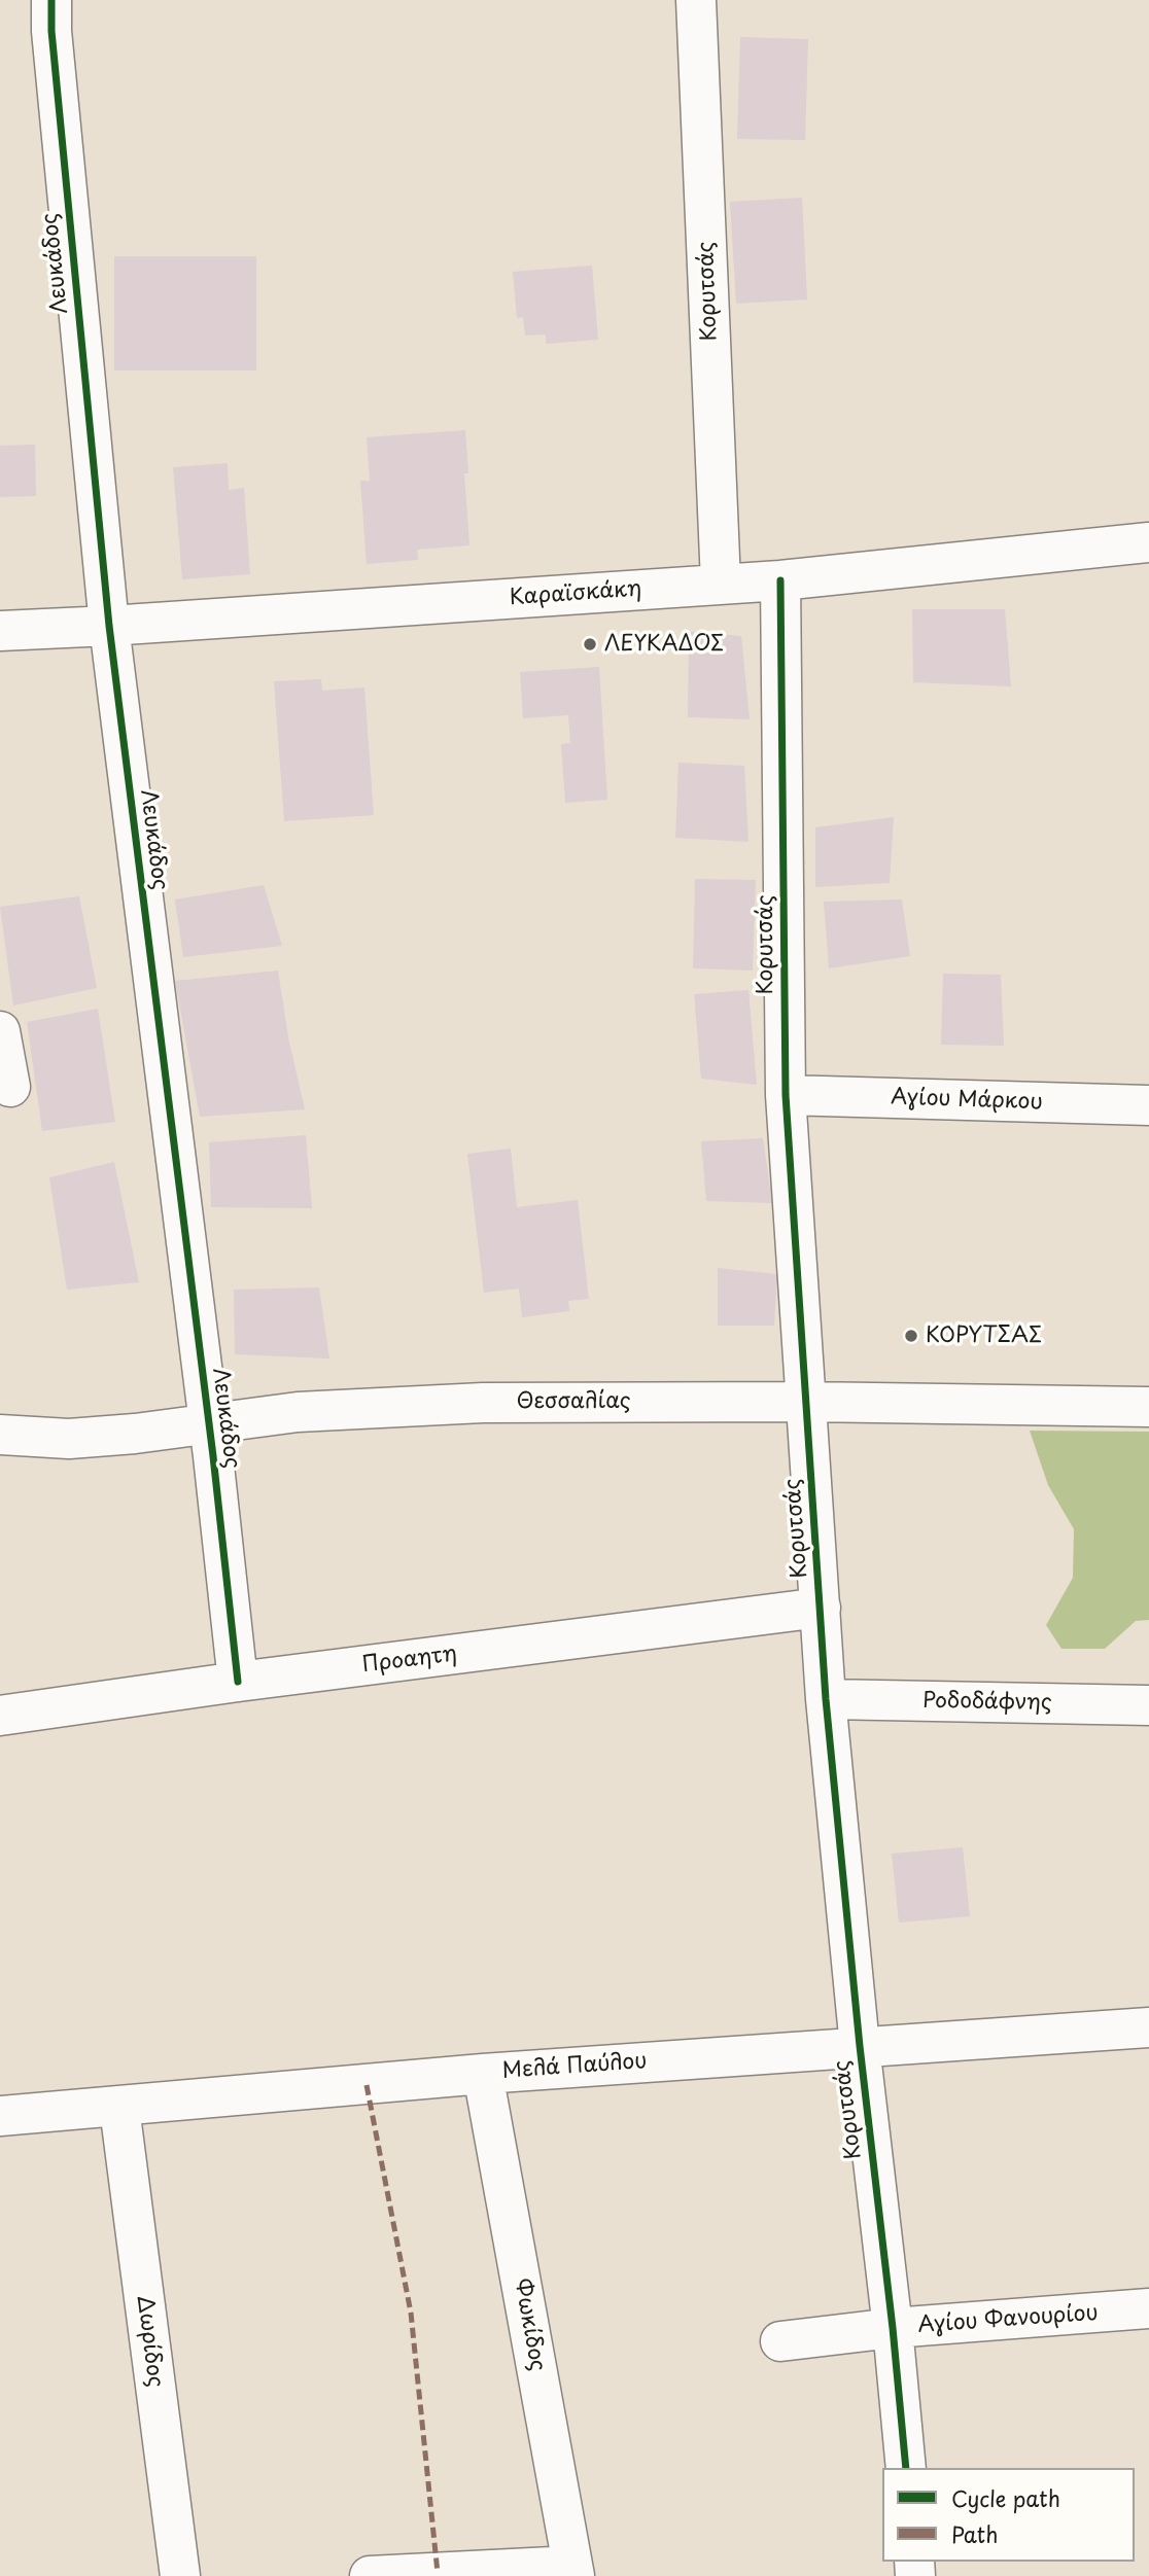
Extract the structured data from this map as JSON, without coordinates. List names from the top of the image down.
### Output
{
  "streets": {
    "street": [
      "Λευκάδος",
      "Κορυτσάς",
      "Καραϊσκάκη",
      "Αγίου Μάρκου",
      "Θεσσαλίας",
      "Προαητη",
      "Ροδοδάφνης",
      "Μελά Παύλου",
      "Αγίου Φανουρίου",
      "Φωκίδος",
      "Δωρίδος"
    ]
  },
  "crossings": [
    ["Λευκάδος", "Καραϊσκάκη"],
    ["Λευκάδος", "Θεσσαλίας"],
    ["Λευκάδος", "Προαητη"],
    ["Κορυτσάς", "Καραϊσκάκη"],
    ["Κορυτσάς", "Αγίου Μάρκου"],
    ["Κορυτσάς", "Θεσσαλίας"],
    ["Κορυτσάς", "Προαητη"],
    ["Κορυτσάς", "Ροδοδάφνης"],
    ["Κορυτσάς", "Μελά Παύλου"],
    ["Κορυτσάς", "Αγίου Φανουρίου"],
    ["Μελά Παύλου", "Φωκίδος"],
    ["Μελά Παύλου", "Δωρίδος"]
  ],
  "places": ["ΛΕΥΚΑΔΟΣ", "ΚΟΡΥΤΣΑΣ"],
  "legend": ["Cycle path", "Path"]
}
